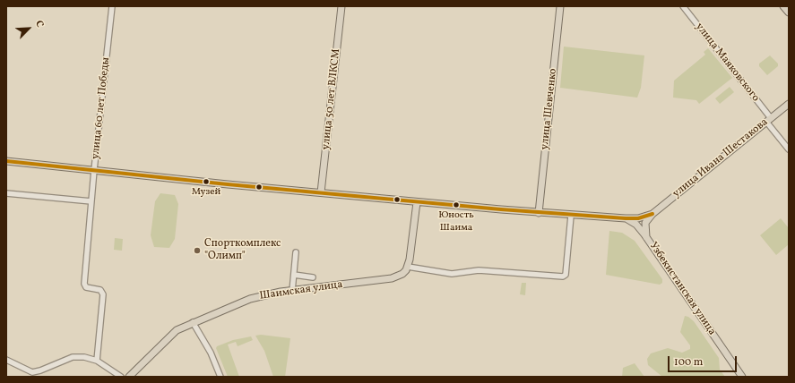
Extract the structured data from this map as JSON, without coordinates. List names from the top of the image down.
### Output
{
  "streets": {
    "main road": [
      "улица 50 лет ВЛКСМ",
      "улица Шевченко",
      "улица Ивана Шестакова",
      "Узбекистанская улица",
      "Шаимская улица"
    ],
    "street": ["улица Маяковского", "улица 60 лет Победы"]
  },
  "crossings": [
    ["улица Маяковского", "улица Ивана Шестакова"]
  ],
  "places": ["Музей", "Юность Шаима", "Спорткомплекс \"Олимп\""],
  "scale_bar": "100 m",
  "north": "top right"
}
